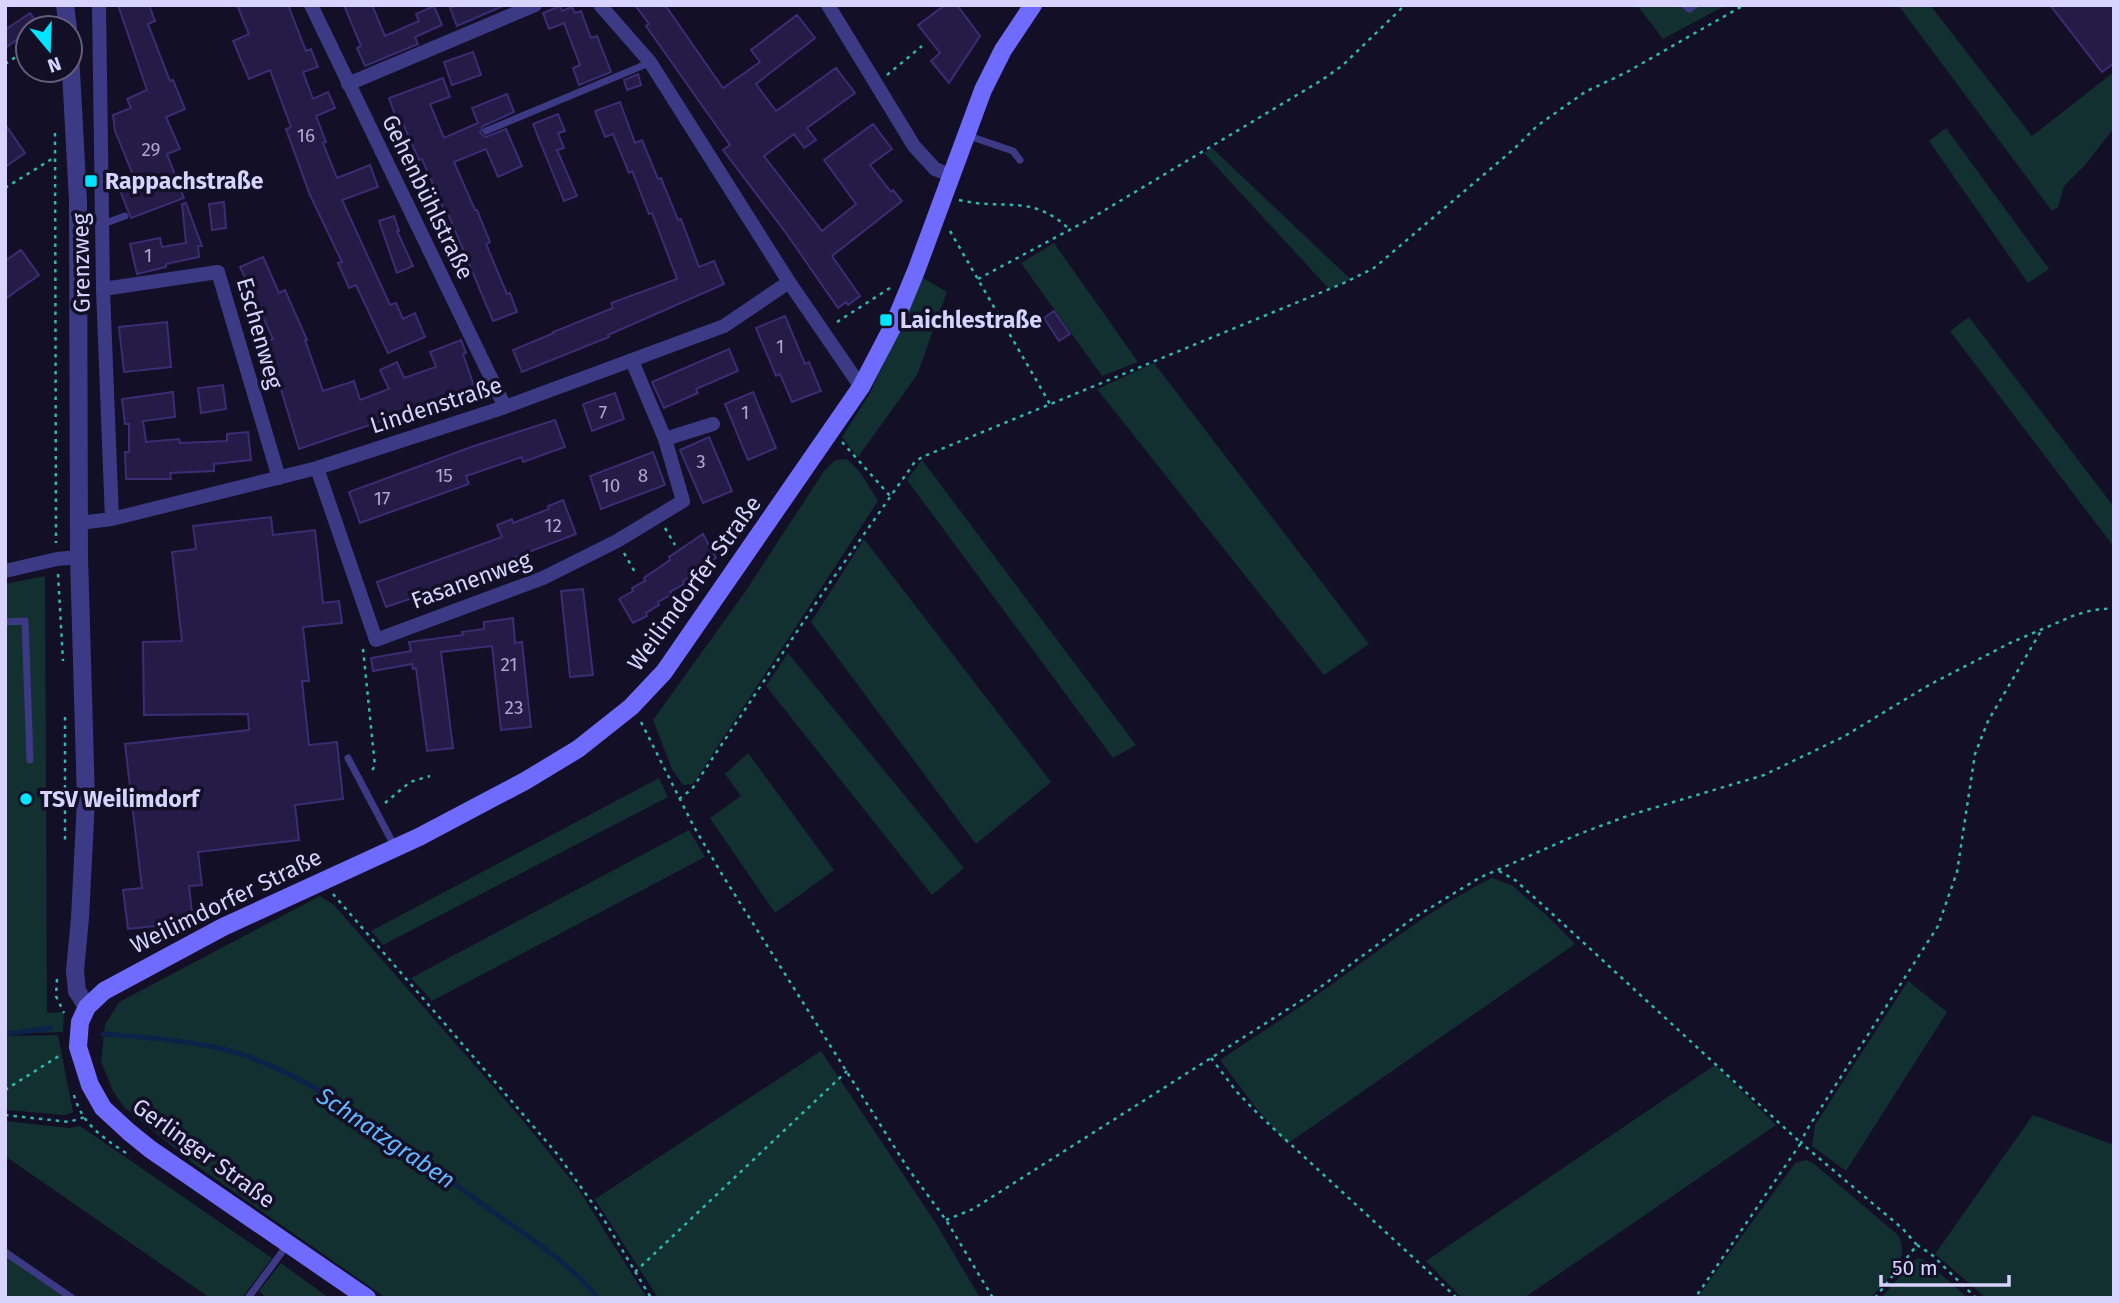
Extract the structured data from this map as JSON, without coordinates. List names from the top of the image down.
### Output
{
  "streets": {
    "main road": ["Weilimdorfer Straße", "Gerlinger Straße"],
    "street": [
      "Gehenbühlstraße",
      "Grenzweg",
      "Eschenweg",
      "Lindenstraße",
      "Fasanenweg"
    ]
  },
  "crossings": [
    ["Gehenbühlstraße", "Lindenstraße"],
    ["Grenzweg", "Eschenweg"],
    ["Grenzweg", "Lindenstraße"],
    ["Eschenweg", "Lindenstraße"],
    ["Lindenstraße", "Fasanenweg"],
    ["Weilimdorfer Straße", "Gerlinger Straße"]
  ],
  "water": ["Schnatzgraben"],
  "places": {
    "transit": ["Rappachstraße", "Laichlestraße"],
    "other": ["TSV Weilimdorf"]
  },
  "house_numbers": [
    "16",
    "29",
    "1",
    "1",
    "7",
    "1",
    "3",
    "15",
    "8",
    "10",
    "17",
    "12",
    "21",
    "23"
  ],
  "scale_bar": "50 m",
  "north": "bottom"
}
